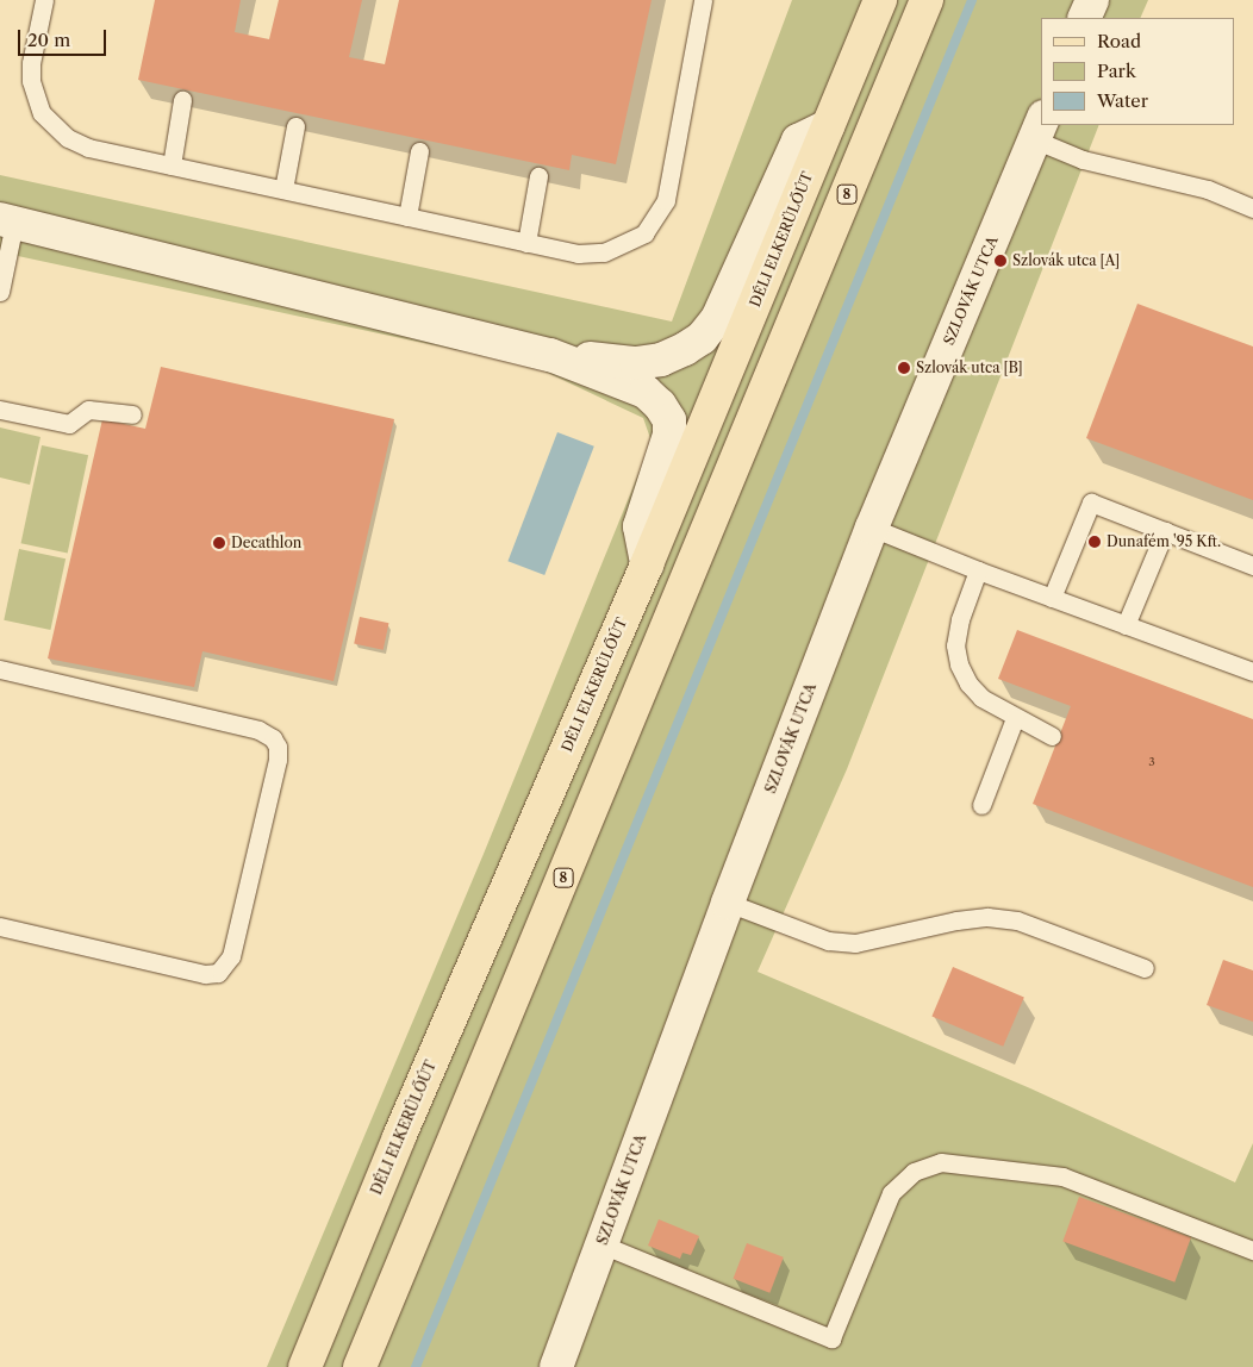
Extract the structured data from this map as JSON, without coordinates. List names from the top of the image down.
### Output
{
  "streets": {
    "main road": ["8", "DÉLI ELKERÜLŐÚT"],
    "street": ["SZLOVÁK UTCA"]
  },
  "places": [
    "Szlovák utca [A]",
    "Szlovák utca [B]",
    "Dunafém '95 Kft.",
    "Decathlon"
  ],
  "house_numbers": ["3"],
  "legend": ["Road", "Park", "Water"],
  "scale_bar": "20 m"
}
